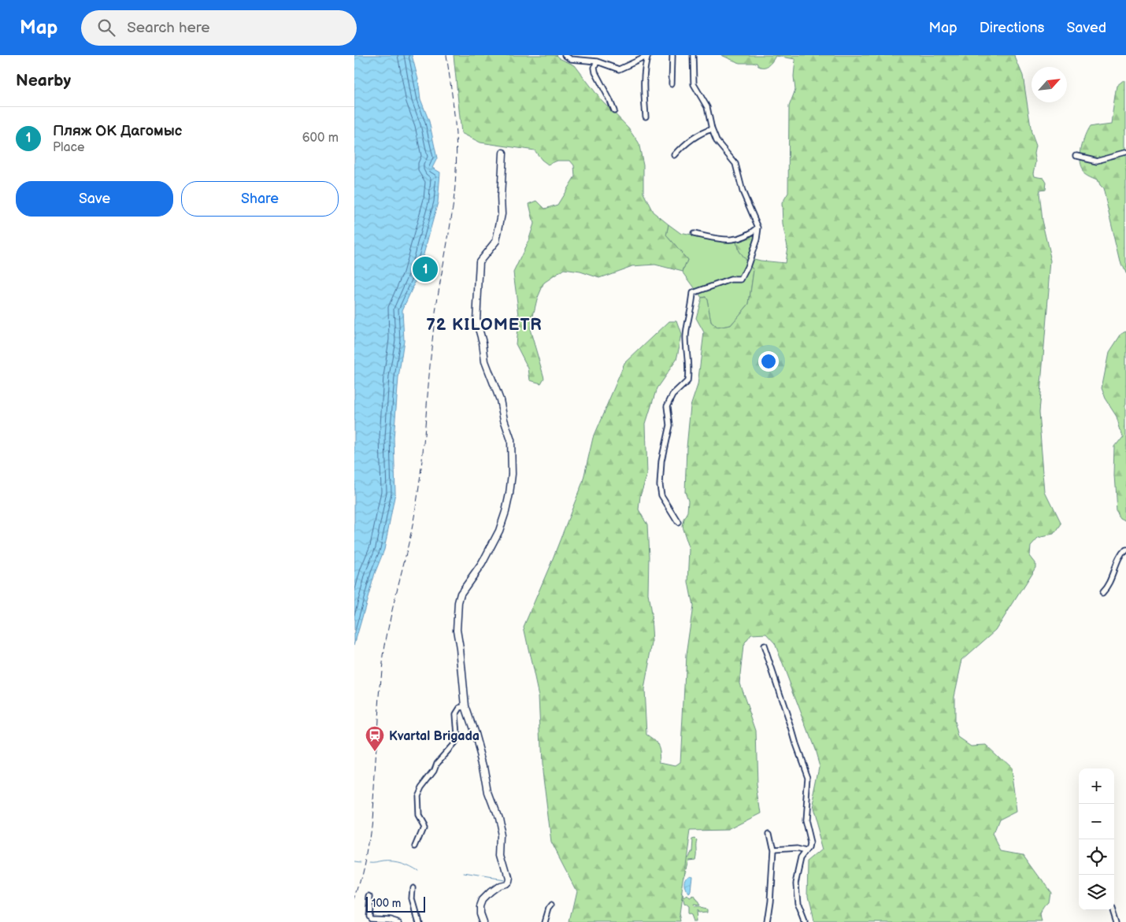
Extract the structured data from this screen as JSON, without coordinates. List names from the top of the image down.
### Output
{
  "districts": ["72 KILOMETR"],
  "places": {
    "station": ["Kvartal Brigada"]
  },
  "scale_bar": "100 m",
  "north": "top right",
  "page": {
    "header": "Map",
    "search": "Search here",
    "nav": ["Map", "Directions", "Saved"],
    "heading": "Nearby",
    "list": [
      {
        "mark": "1",
        "name": "Пляж ОК Дагомыс",
        "note": "Place",
        "value": "600 m"
      }
    ],
    "buttons": ["Save", "Share"],
    "pins": "1",
    "map_buttons": ["+", "−"],
    "scale": "100 m"
  }
}
